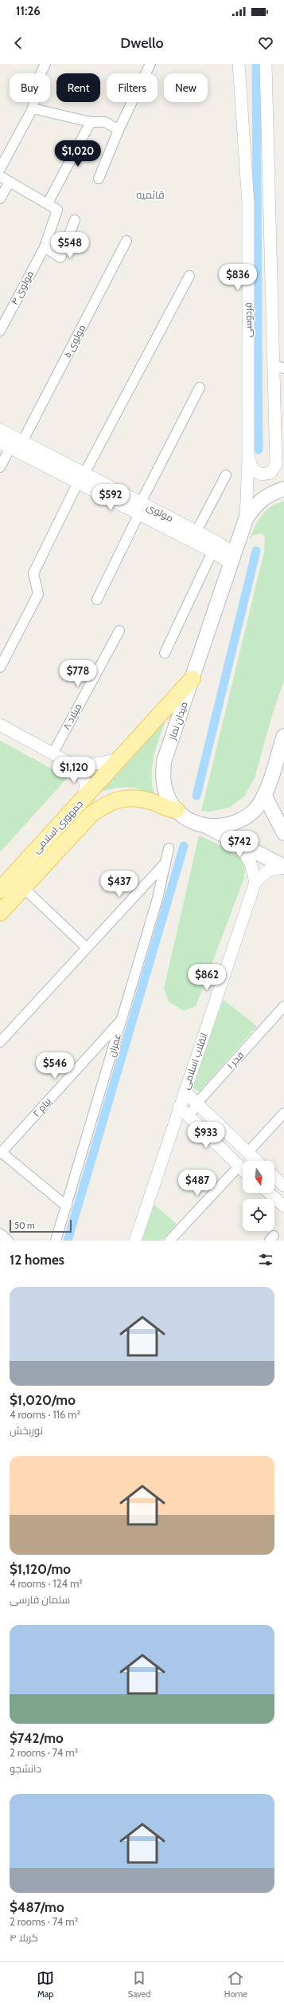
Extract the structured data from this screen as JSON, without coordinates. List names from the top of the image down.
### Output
{
  "streets": {
    "main road": ["میدان نماز", "جمهوری اسلامی"],
    "street": [
      "مولوی ۴",
      "فردوسی",
      "مولوی ۵",
      "مولوی",
      "میلاد ۸",
      "عمران",
      "فجر ۱",
      "انقلاب اسلامی",
      "پیام ۲"
    ]
  },
  "crossings": [
    ["فردوسی", "میدان نماز"],
    ["مولوی ۵", "مولوی"],
    ["مولوی", "میدان نماز"],
    ["میدان نماز", "جمهوری اسلامی"],
    ["عمران", "پیام ۲"]
  ],
  "districts": ["قائمیه"],
  "scale_bar": "50 m",
  "north": "bottom",
  "page": {
    "status": "11:26",
    "header": "Dwello",
    "chip": [
      "Buy",
      "Rent",
      "Filters",
      "New"
    ],
    "price": [
      "$1,020",
      "$548",
      "$836",
      "$592",
      "$778",
      "$1,120",
      "$742",
      "$437",
      "$862",
      "$546",
      "$933",
      "$487"
    ],
    "scale": "50 m",
    "heading": "12 homes",
    "list": [
      {
        "name": "$1,020/mo",
        "note": "4 rooms · 116 m² · نوربخش"
      },
      {
        "name": "$1,120/mo",
        "note": "4 rooms · 124 m² · سلمان فارسی"
      },
      {
        "name": "$742/mo",
        "note": "2 rooms · 74 m² · دانشجو"
      },
      {
        "name": "$487/mo",
        "note": "2 rooms · 74 m² · کربلا ۴"
      }
    ],
    "tabs": ["Map", "Saved", "Home"]
  }
}
